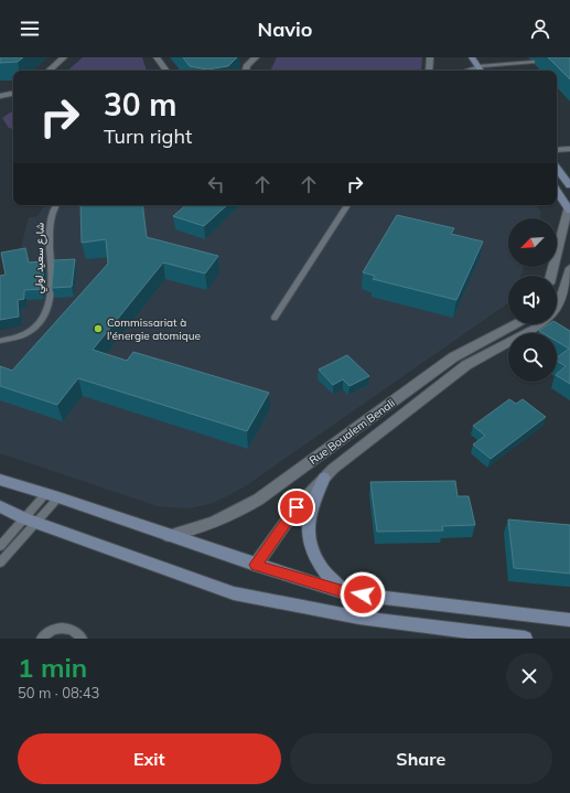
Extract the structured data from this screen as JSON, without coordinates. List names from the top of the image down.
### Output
{
  "streets": {
    "street": ["Rue Boualem Benali"],
    "lane": ["شارع سعيد لولي"]
  },
  "places": ["Commissariat à l'énergie atomique"],
  "north": "bottom left",
  "page": {
    "header": "Navio",
    "turn": ["30 m", "Turn right"],
    "heading": ["1 min", "50 m · 08:43"],
    "buttons": ["Exit", "Share"]
  }
}
